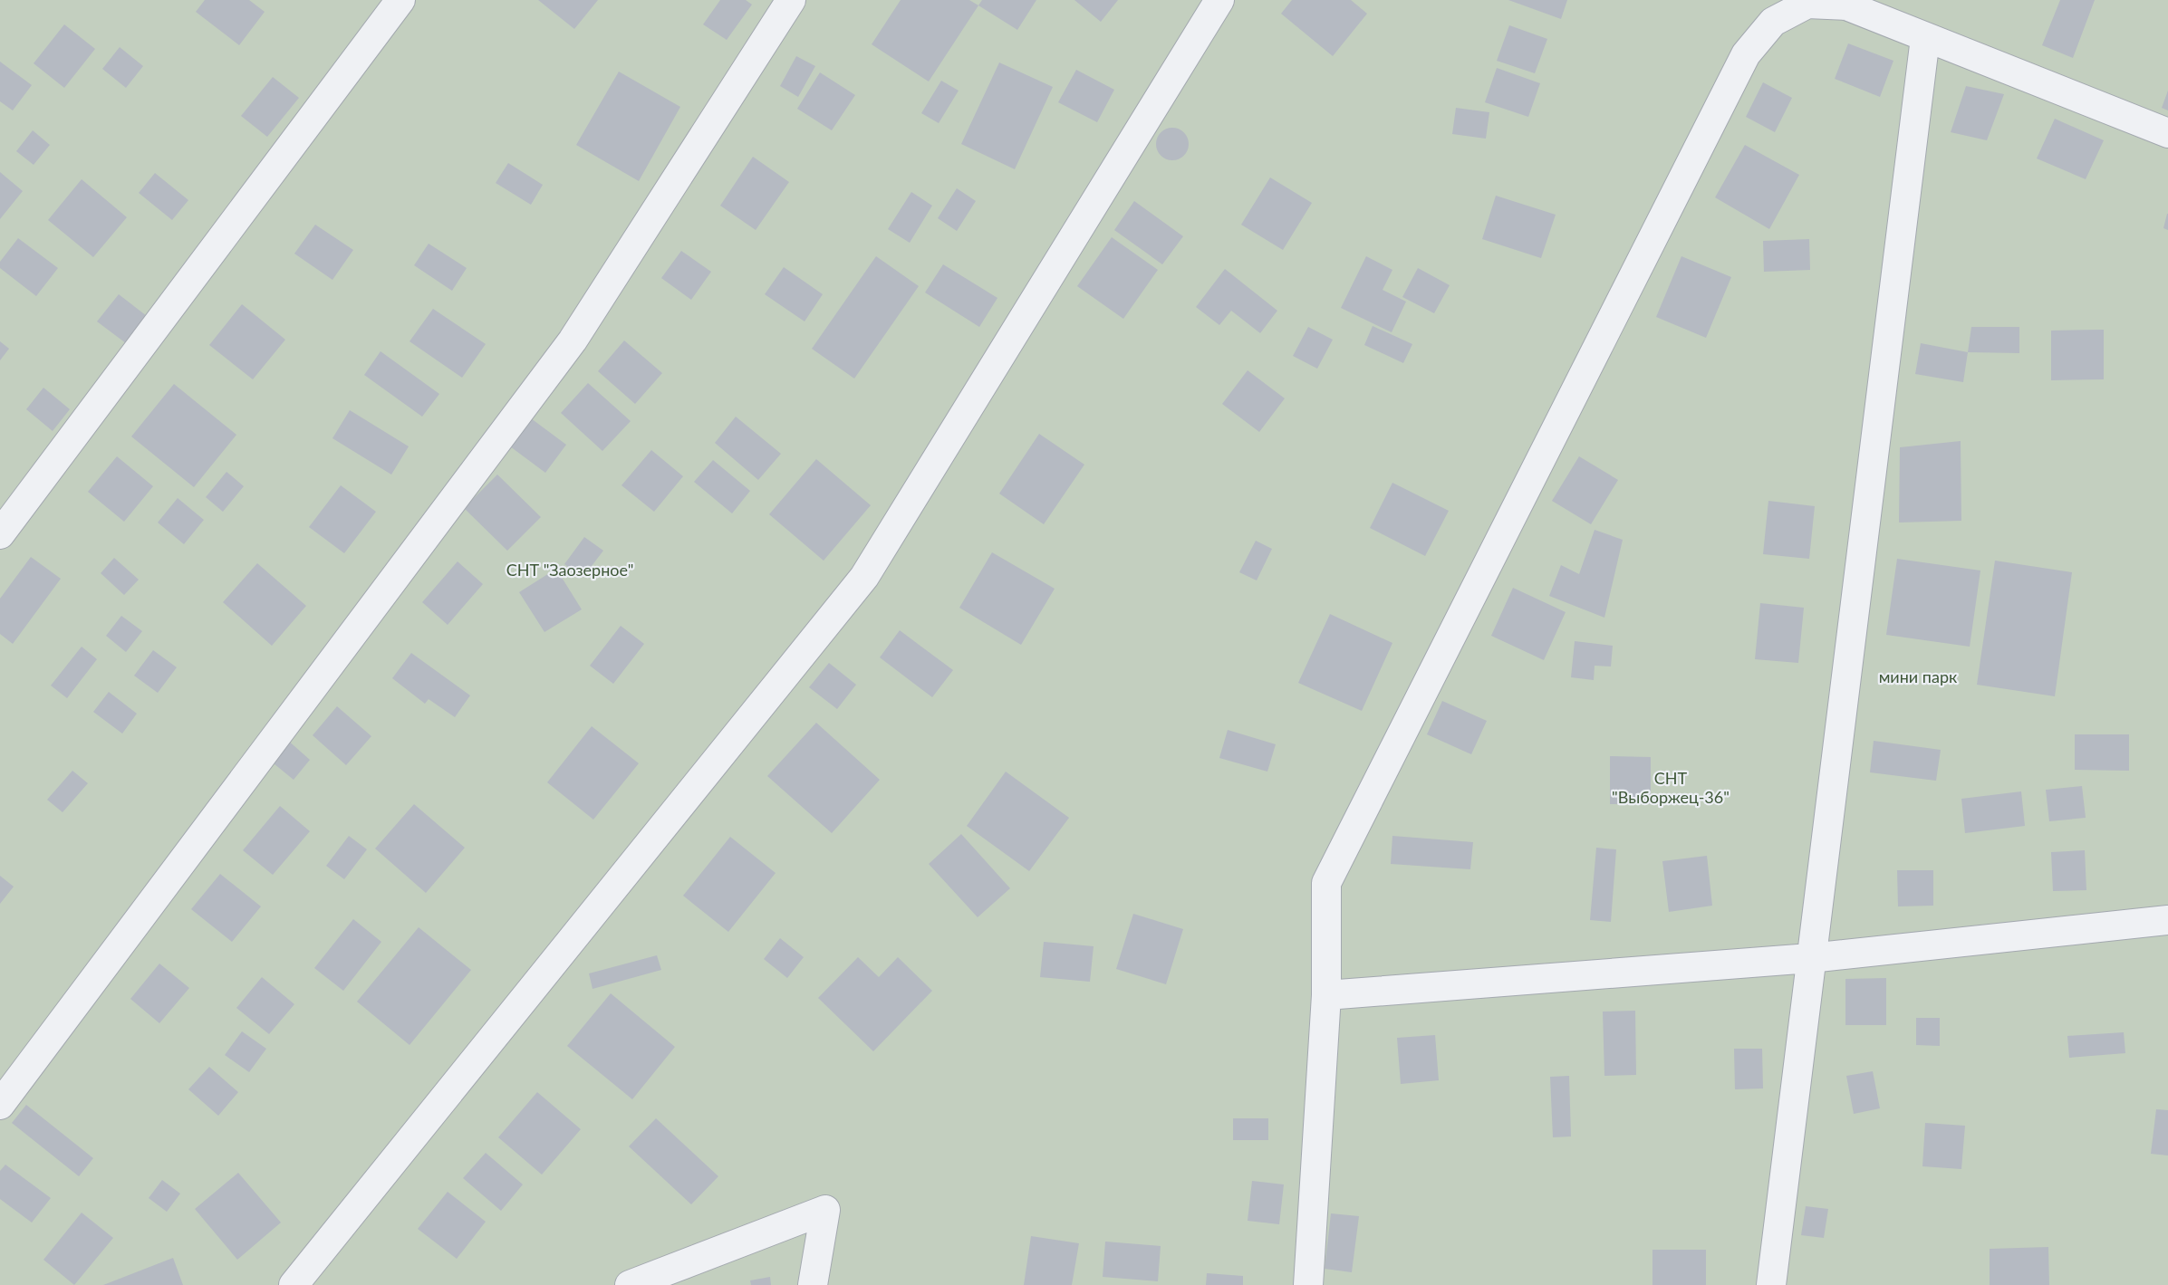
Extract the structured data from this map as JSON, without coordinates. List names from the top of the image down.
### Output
{
  "parks": ["СНТ \"Заозерное\"", "мини парк", "СНТ \"Выборжец-36\""]
}
